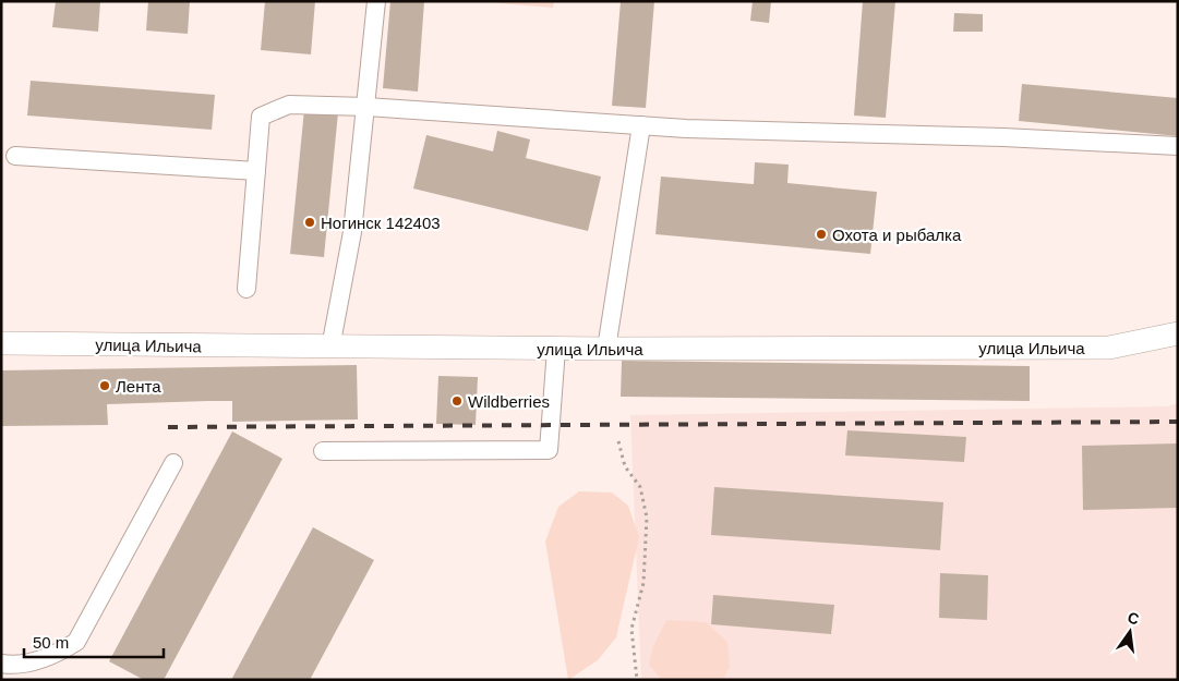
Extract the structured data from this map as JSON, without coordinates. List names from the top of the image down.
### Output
{
  "streets": {
    "main road": ["улица Ильича"]
  },
  "places": [
    "Ногинск 142403",
    "Охота и рыбалка",
    "Лента",
    "Wildberries"
  ],
  "scale_bar": "50 m",
  "north": "top"
}
